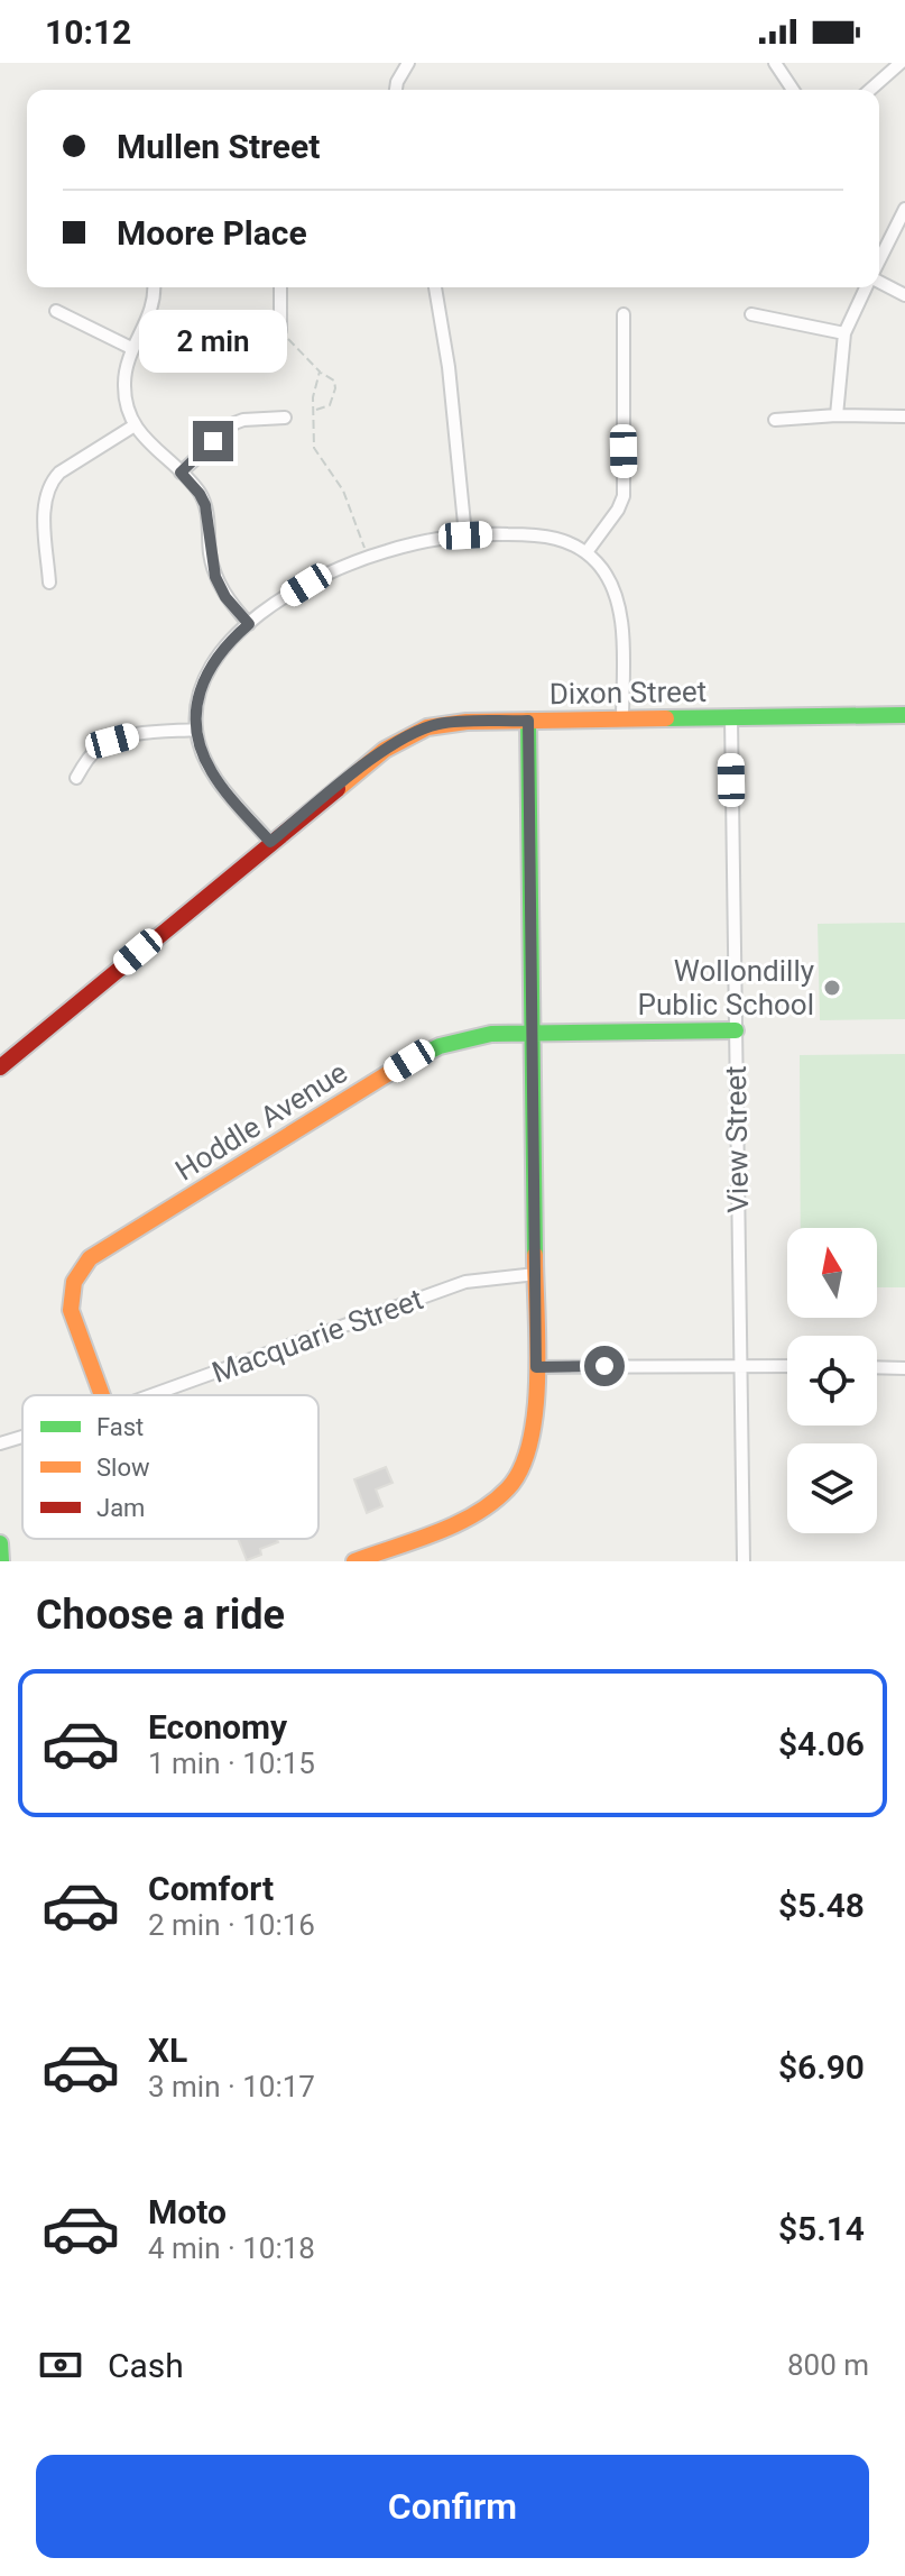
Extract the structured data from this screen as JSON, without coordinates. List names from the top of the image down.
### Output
{
  "streets": {
    "street": [
      "Dixon Street",
      "Hoddle Avenue",
      "View Street",
      "Macquarie Street"
    ]
  },
  "crossings": [
    ["Dixon Street", "View Street"],
    ["Hoddle Avenue", "View Street"]
  ],
  "places": ["Wollondilly Public School"],
  "legend": ["Fast", "Slow", "Jam"],
  "north": "top",
  "page": {
    "status": "10:12",
    "banner": ["Mullen Street", "Moore Place"],
    "bubble": "2 min",
    "heading": "Choose a ride",
    "list": [
      {
        "name": "Economy",
        "note": "1 min · 10:15",
        "value": "$4.06"
      },
      {
        "name": "Comfort",
        "note": "2 min · 10:16",
        "value": "$5.48"
      },
      {
        "name": "XL",
        "note": "3 min · 10:17",
        "value": "$6.90"
      },
      {
        "name": "Moto",
        "note": "4 min · 10:18",
        "value": "$5.14"
      }
    ],
    "pay": ["Cash", "800 m"],
    "buttons": "Confirm"
  }
}
